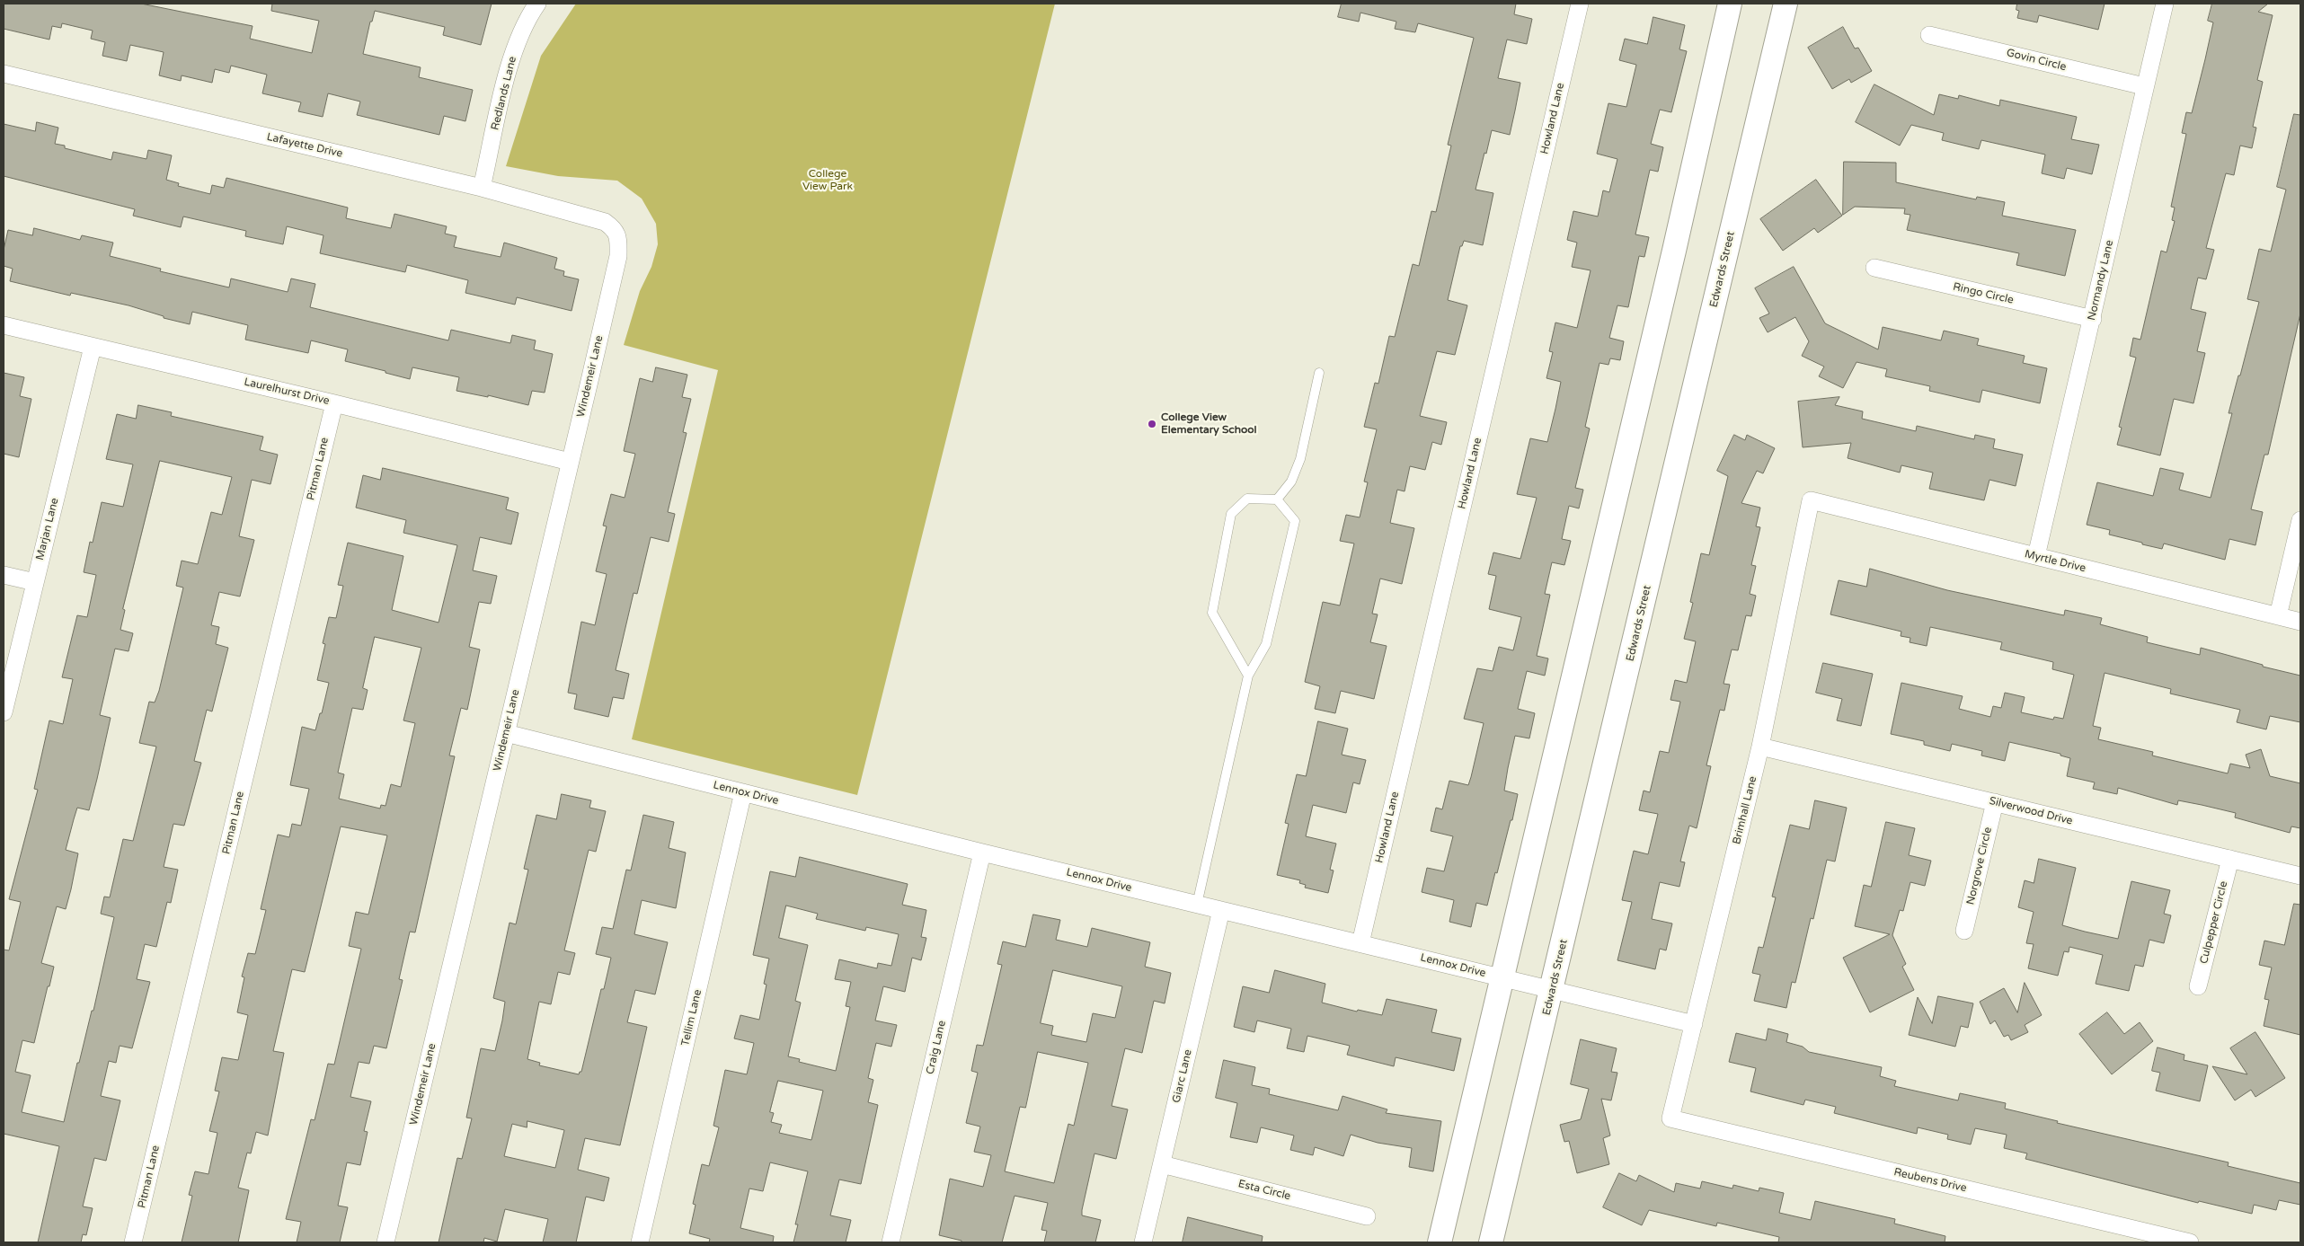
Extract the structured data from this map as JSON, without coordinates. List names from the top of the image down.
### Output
{
  "streets": {
    "main road": ["Edwards Street"],
    "street": [
      "Govin Circle",
      "Redlands Lane",
      "Howland Lane",
      "Lafayette Drive",
      "Normandy Lane",
      "Ringo Circle",
      "Windemeir Lane",
      "Laurelhurst Drive",
      "Pitman Lane",
      "Marjan Lane",
      "Myrtle Drive",
      "Lennox Drive",
      "Brimhall Lane",
      "Silverwood Drive",
      "Norgrove Circle",
      "Culpepper Circle",
      "Tellim Lane",
      "Craig Lane",
      "Giarc Lane",
      "Reubens Drive",
      "Esta Circle"
    ]
  },
  "crossings": [
    ["Govin Circle", "Normandy Lane"],
    ["Redlands Lane", "Lafayette Drive"],
    ["Howland Lane", "Lennox Drive"],
    ["Lafayette Drive", "Windemeir Lane"],
    ["Edwards Street", "Lennox Drive"],
    ["Normandy Lane", "Ringo Circle"],
    ["Normandy Lane", "Myrtle Drive"],
    ["Windemeir Lane", "Laurelhurst Drive"],
    ["Windemeir Lane", "Lennox Drive"],
    ["Laurelhurst Drive", "Pitman Lane"],
    ["Laurelhurst Drive", "Marjan Lane"],
    ["Myrtle Drive", "Brimhall Lane"],
    ["Lennox Drive", "Brimhall Lane"],
    ["Lennox Drive", "Tellim Lane"],
    ["Lennox Drive", "Craig Lane"],
    ["Lennox Drive", "Giarc Lane"],
    ["Brimhall Lane", "Silverwood Drive"],
    ["Brimhall Lane", "Reubens Drive"],
    ["Silverwood Drive", "Norgrove Circle"],
    ["Silverwood Drive", "Culpepper Circle"],
    ["Giarc Lane", "Esta Circle"]
  ],
  "parks": ["College View Park"],
  "places": ["College View Elementary School"]
}
